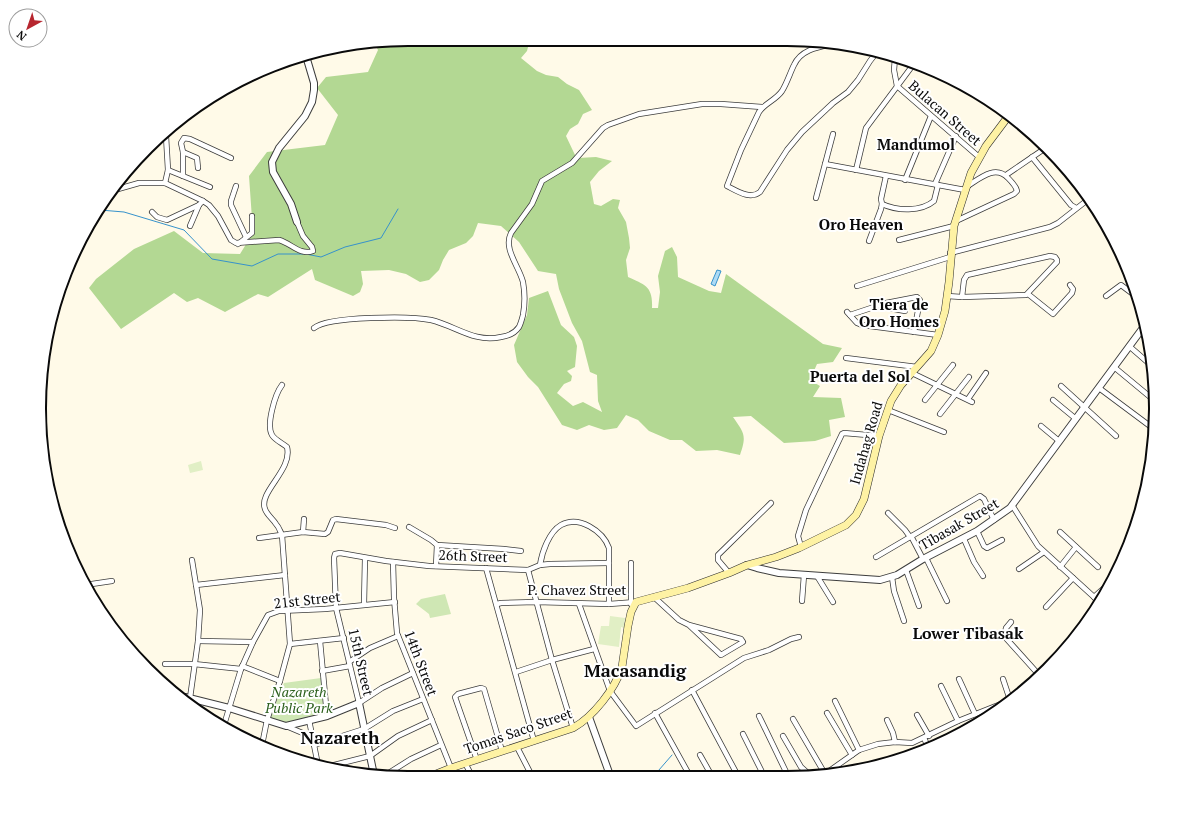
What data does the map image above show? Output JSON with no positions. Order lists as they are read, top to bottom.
{
  "streets": {
    "main road": ["Indahag Road", "P. Chavez Street", "Tomas Saco Street"],
    "street": [
      "Bulacan Street",
      "Tibasak Street",
      "26th Street",
      "21st Street",
      "15th Street",
      "14th Street"
    ]
  },
  "crossings": [
    ["Bulacan Street", "Indahag Road"],
    ["Indahag Road", "Tibasak Street"],
    ["Indahag Road", "P. Chavez Street"],
    ["Tibasak Street", "P. Chavez Street"],
    ["26th Street", "15th Street"],
    ["26th Street", "14th Street"],
    ["P. Chavez Street", "Tomas Saco Street"],
    ["21st Street", "15th Street"],
    ["21st Street", "14th Street"],
    ["14th Street", "Tomas Saco Street"]
  ],
  "districts": [
    "Mandumol",
    "Oro Heaven",
    "Tiera de Oro Homes",
    "Puerta del Sol",
    "Lower Tibasak",
    "Macasandig",
    "Nazareth"
  ],
  "parks": ["Nazareth Public Park"],
  "north": "bottom left"
}
